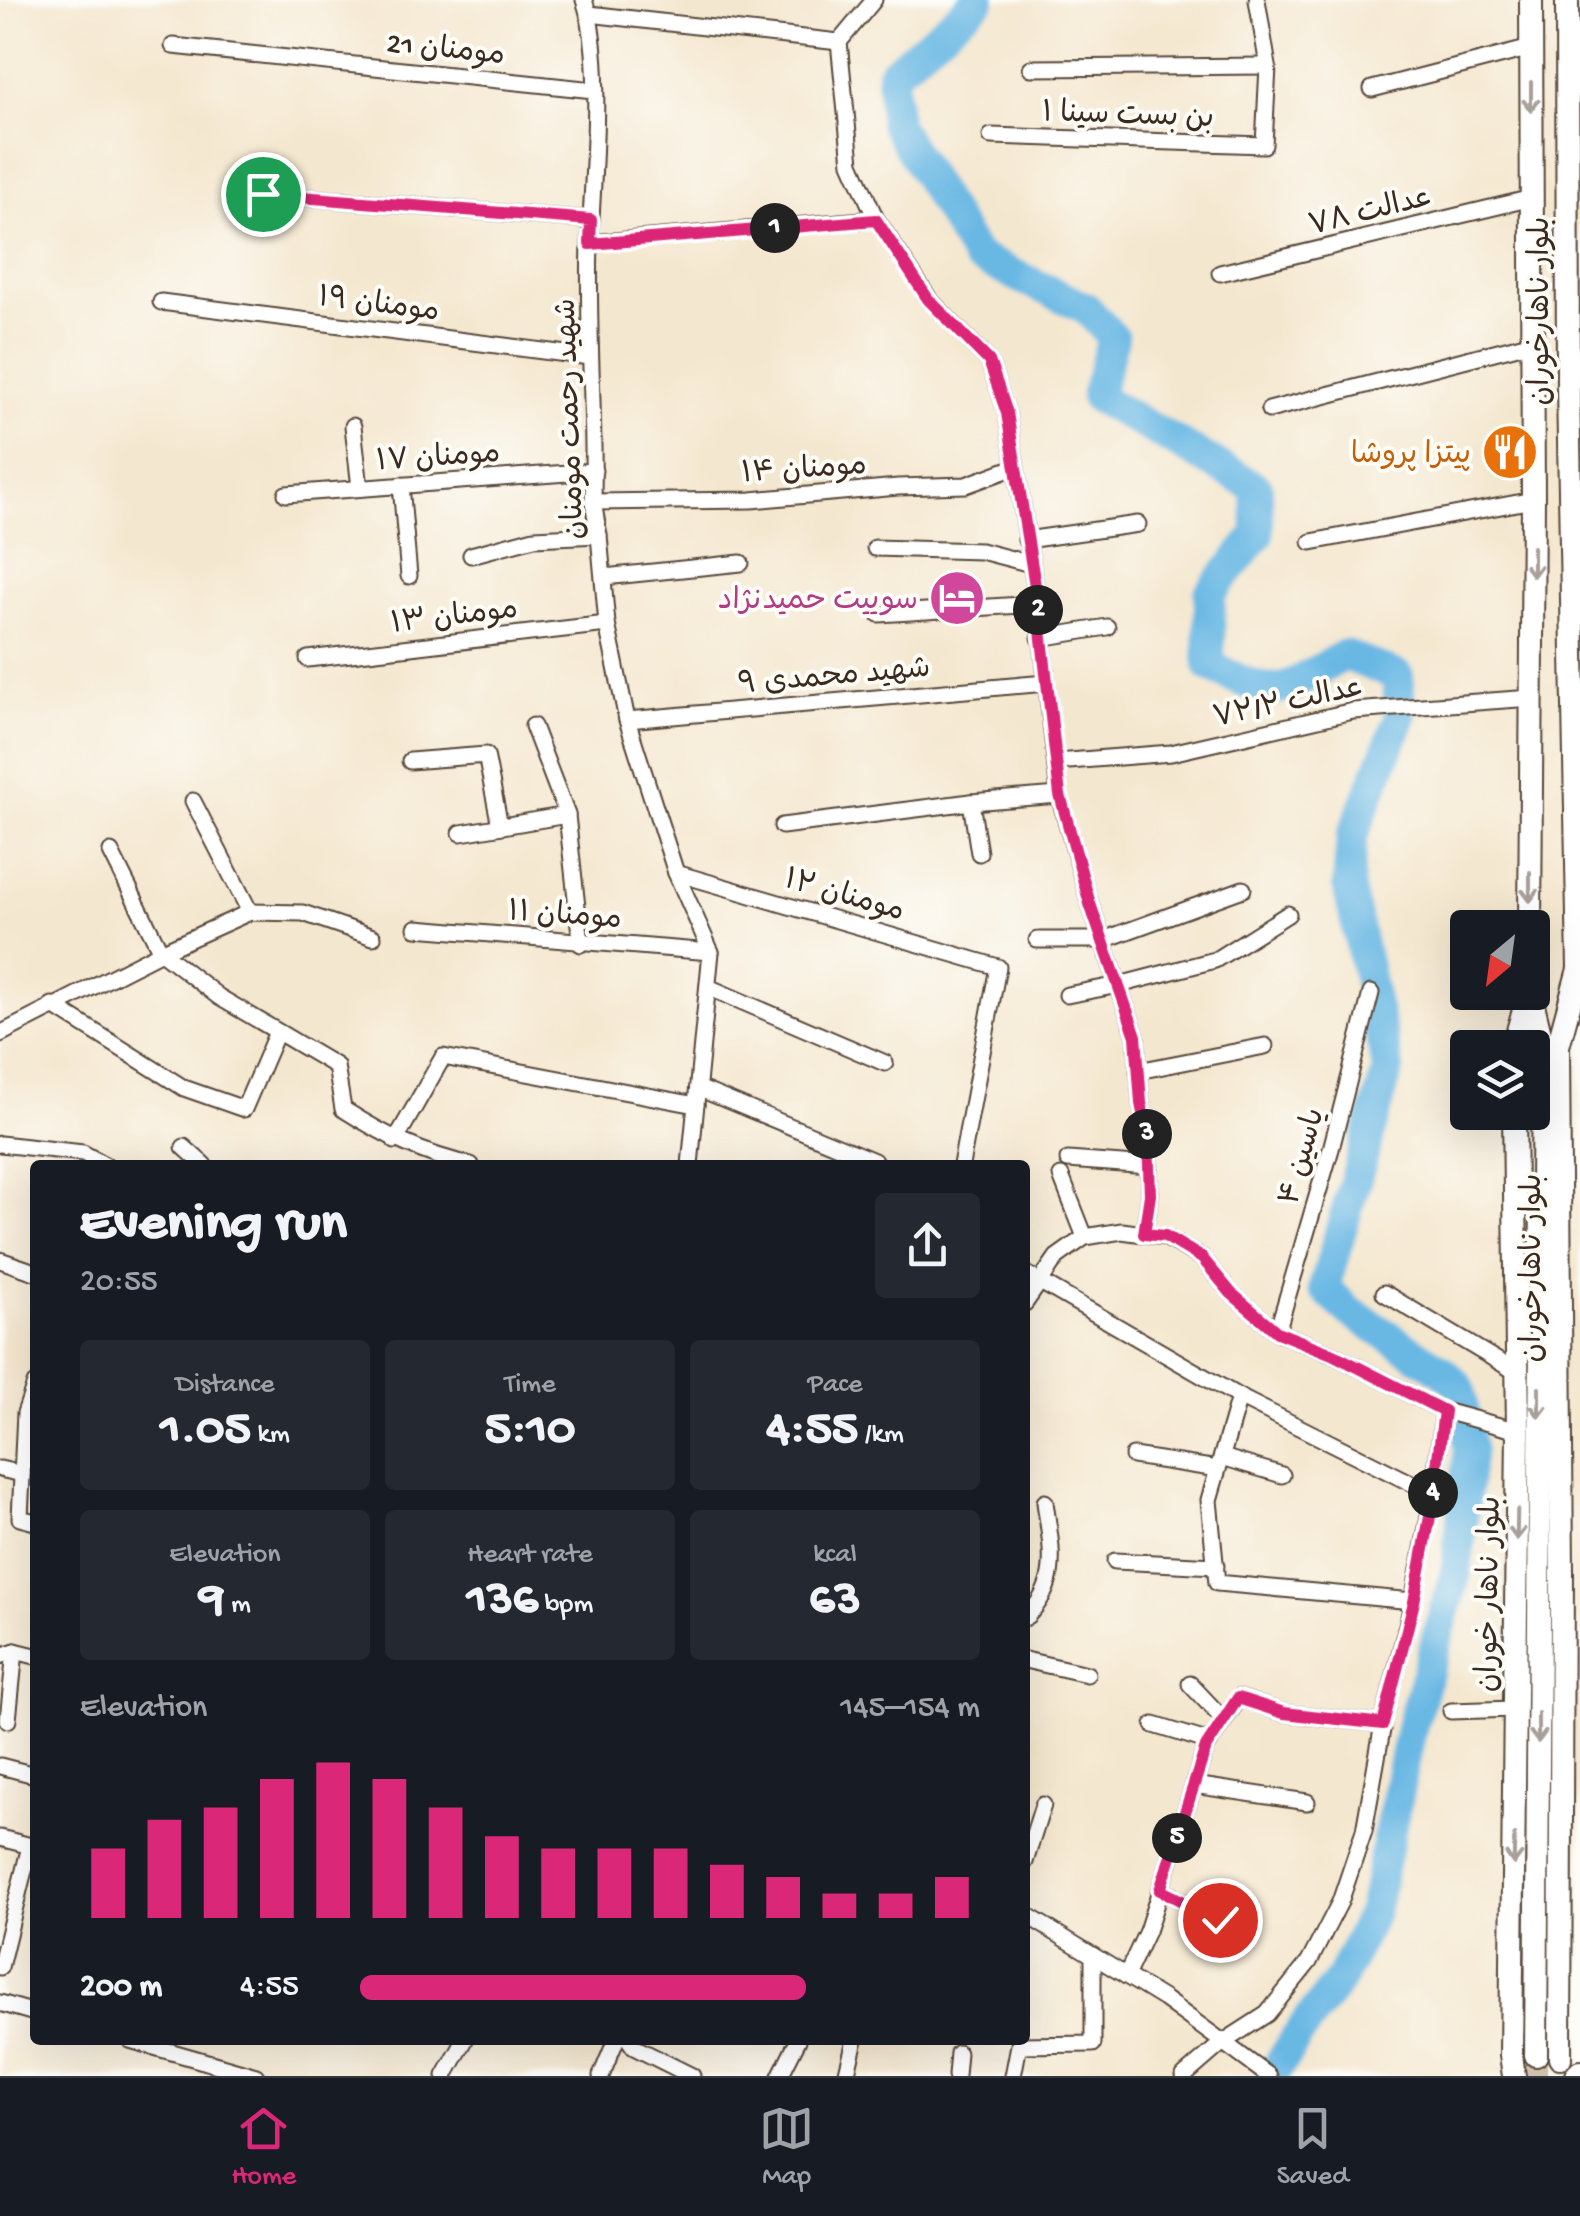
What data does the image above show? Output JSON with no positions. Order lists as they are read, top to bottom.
{
  "streets": {
    "main road": ["بلوار ناهارخوران", "بلوار ناهار خوران"],
    "street": [
      "مومنان 21",
      "۱ بن بست سینا",
      "۷۸ عدالت",
      "مومنان ۱۹",
      "شهید رحمت مومنان",
      "مومنان ۱۷",
      "مومنان ۱۴",
      "مومنان ۱۳",
      "۹ شهید محمدی",
      "عدالت ۷۲/۲",
      "مومنان ۱۲",
      "مومنان ۱۱",
      "یاسین ۴"
    ]
  },
  "crossings": [
    ["مومنان 21", "شهید رحمت مومنان"],
    ["۷۸ عدالت", "بلوار ناهارخوران"],
    ["مومنان ۱۹", "شهید رحمت مومنان"],
    ["بلوار ناهارخوران", "عدالت ۷۲/۲"],
    ["شهید رحمت مومنان", "مومنان ۱۷"],
    ["شهید رحمت مومنان", "مومنان ۱۴"],
    ["شهید رحمت مومنان", "مومنان ۱۳"],
    ["شهید رحمت مومنان", "۹ شهید محمدی"],
    ["شهید رحمت مومنان", "مومنان ۱۲"],
    ["شهید رحمت مومنان", "مومنان ۱۱"]
  ],
  "one_way": ["بلوار ناهار خوران"],
  "places": {
    "restaurant": ["پیتزا پروشا"],
    "hotel": ["سوییت حمیدنژاد"]
  },
  "north": "bottom left",
  "page": {
    "pins": [
      "1",
      "2",
      "3",
      "4",
      "5"
    ],
    "heading": ["Evening run", "20:55"],
    "stats": [
      ["Distance", "1.05 km"],
      ["Time", "5:10"],
      ["Pace", "4:55 /km"],
      ["Elevation", "9 m"],
      ["Heart rate", "136 bpm"],
      ["kcal", "63"]
    ],
    "chart": ["Elevation", "145–154 m"],
    "list": [
      {
        "name": "200 m",
        "note": "4:55"
      }
    ],
    "tabs": ["Home", "Map", "Saved"]
  }
}
